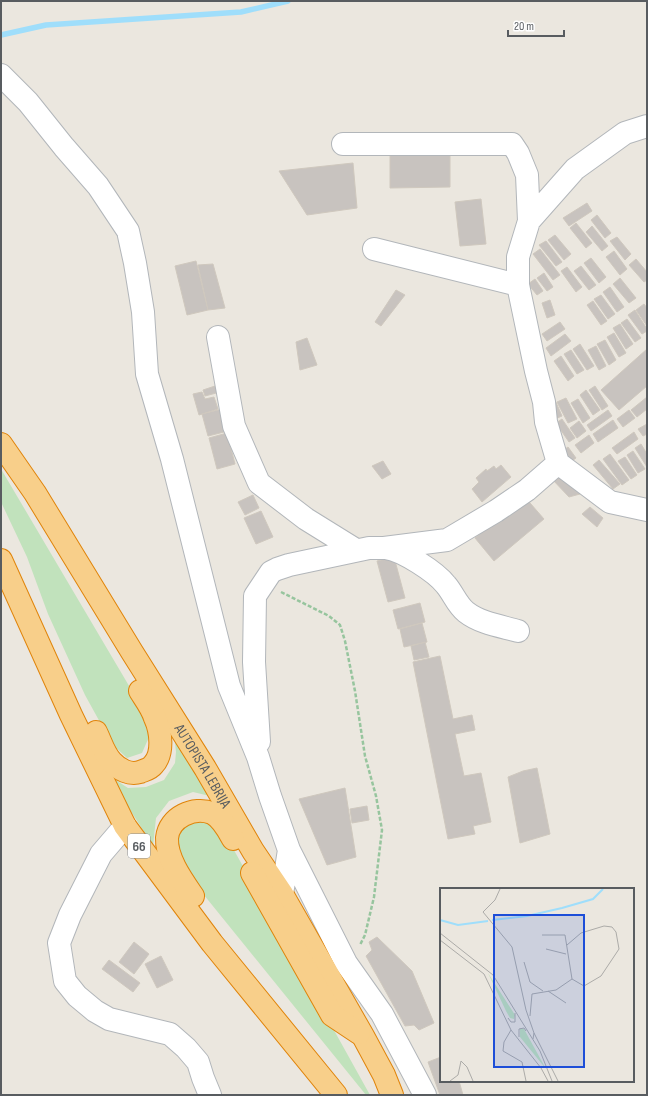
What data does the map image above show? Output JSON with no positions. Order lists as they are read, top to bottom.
{
  "streets": {
    "highway": ["AUTOPISTA LEBRIJA", "66"]
  },
  "scale_bar": "20 m"
}
